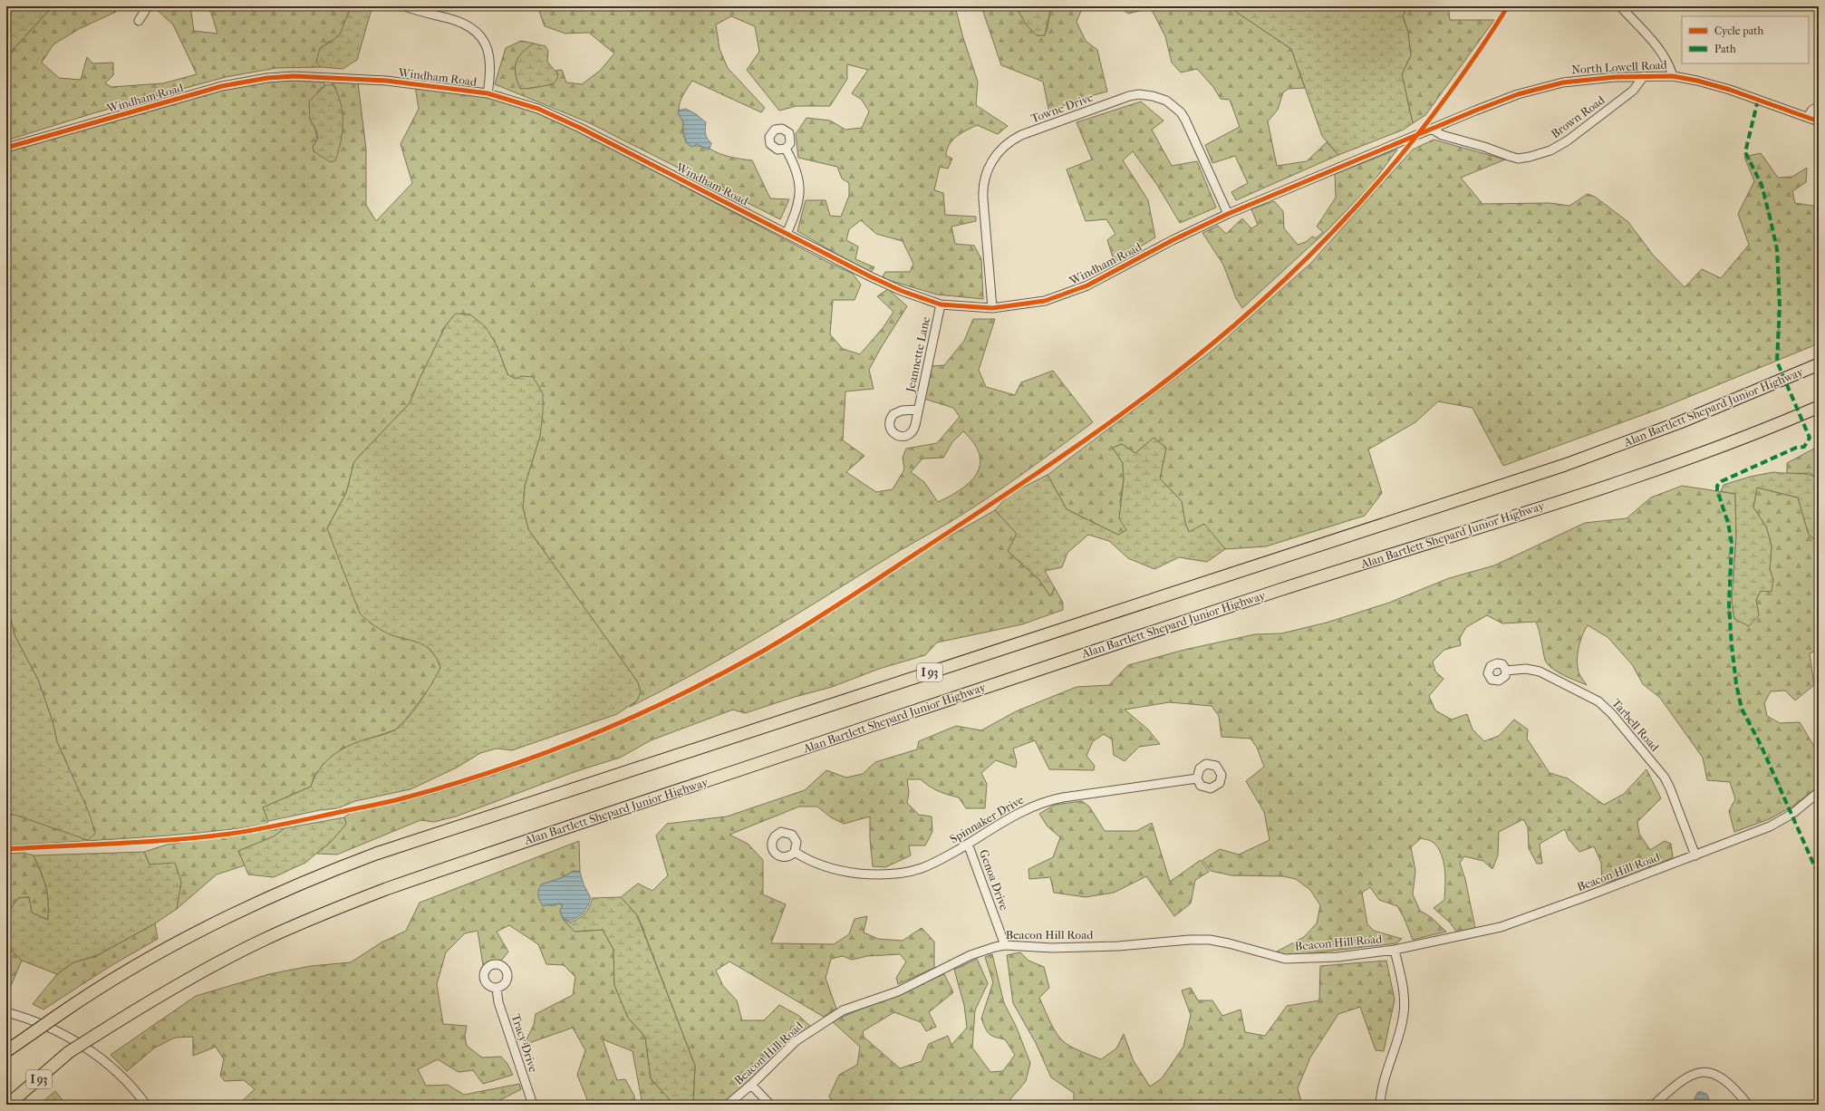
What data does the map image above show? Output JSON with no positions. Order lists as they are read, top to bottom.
{
  "streets": {
    "highway": ["Alan Bartlett Shepard Junior Highway", "I 93"],
    "street": [
      "North Lowell Road",
      "Windham Road",
      "Towne Drive",
      "Brown Road",
      "Jeannette Lane",
      "Tarbell Road",
      "Spinnaker Drive",
      "Beacon Hill Road",
      "Genoa Drive",
      "Tracy Drive"
    ]
  },
  "crossings": [
    ["North Lowell Road", "Windham Road"],
    ["North Lowell Road", "Brown Road"],
    ["Windham Road", "Towne Drive"],
    ["Windham Road", "Jeannette Lane"],
    ["Tarbell Road", "Beacon Hill Road"],
    ["Spinnaker Drive", "Genoa Drive"],
    ["Beacon Hill Road", "Genoa Drive"]
  ],
  "legend": ["Cycle path", "Path"]
}
